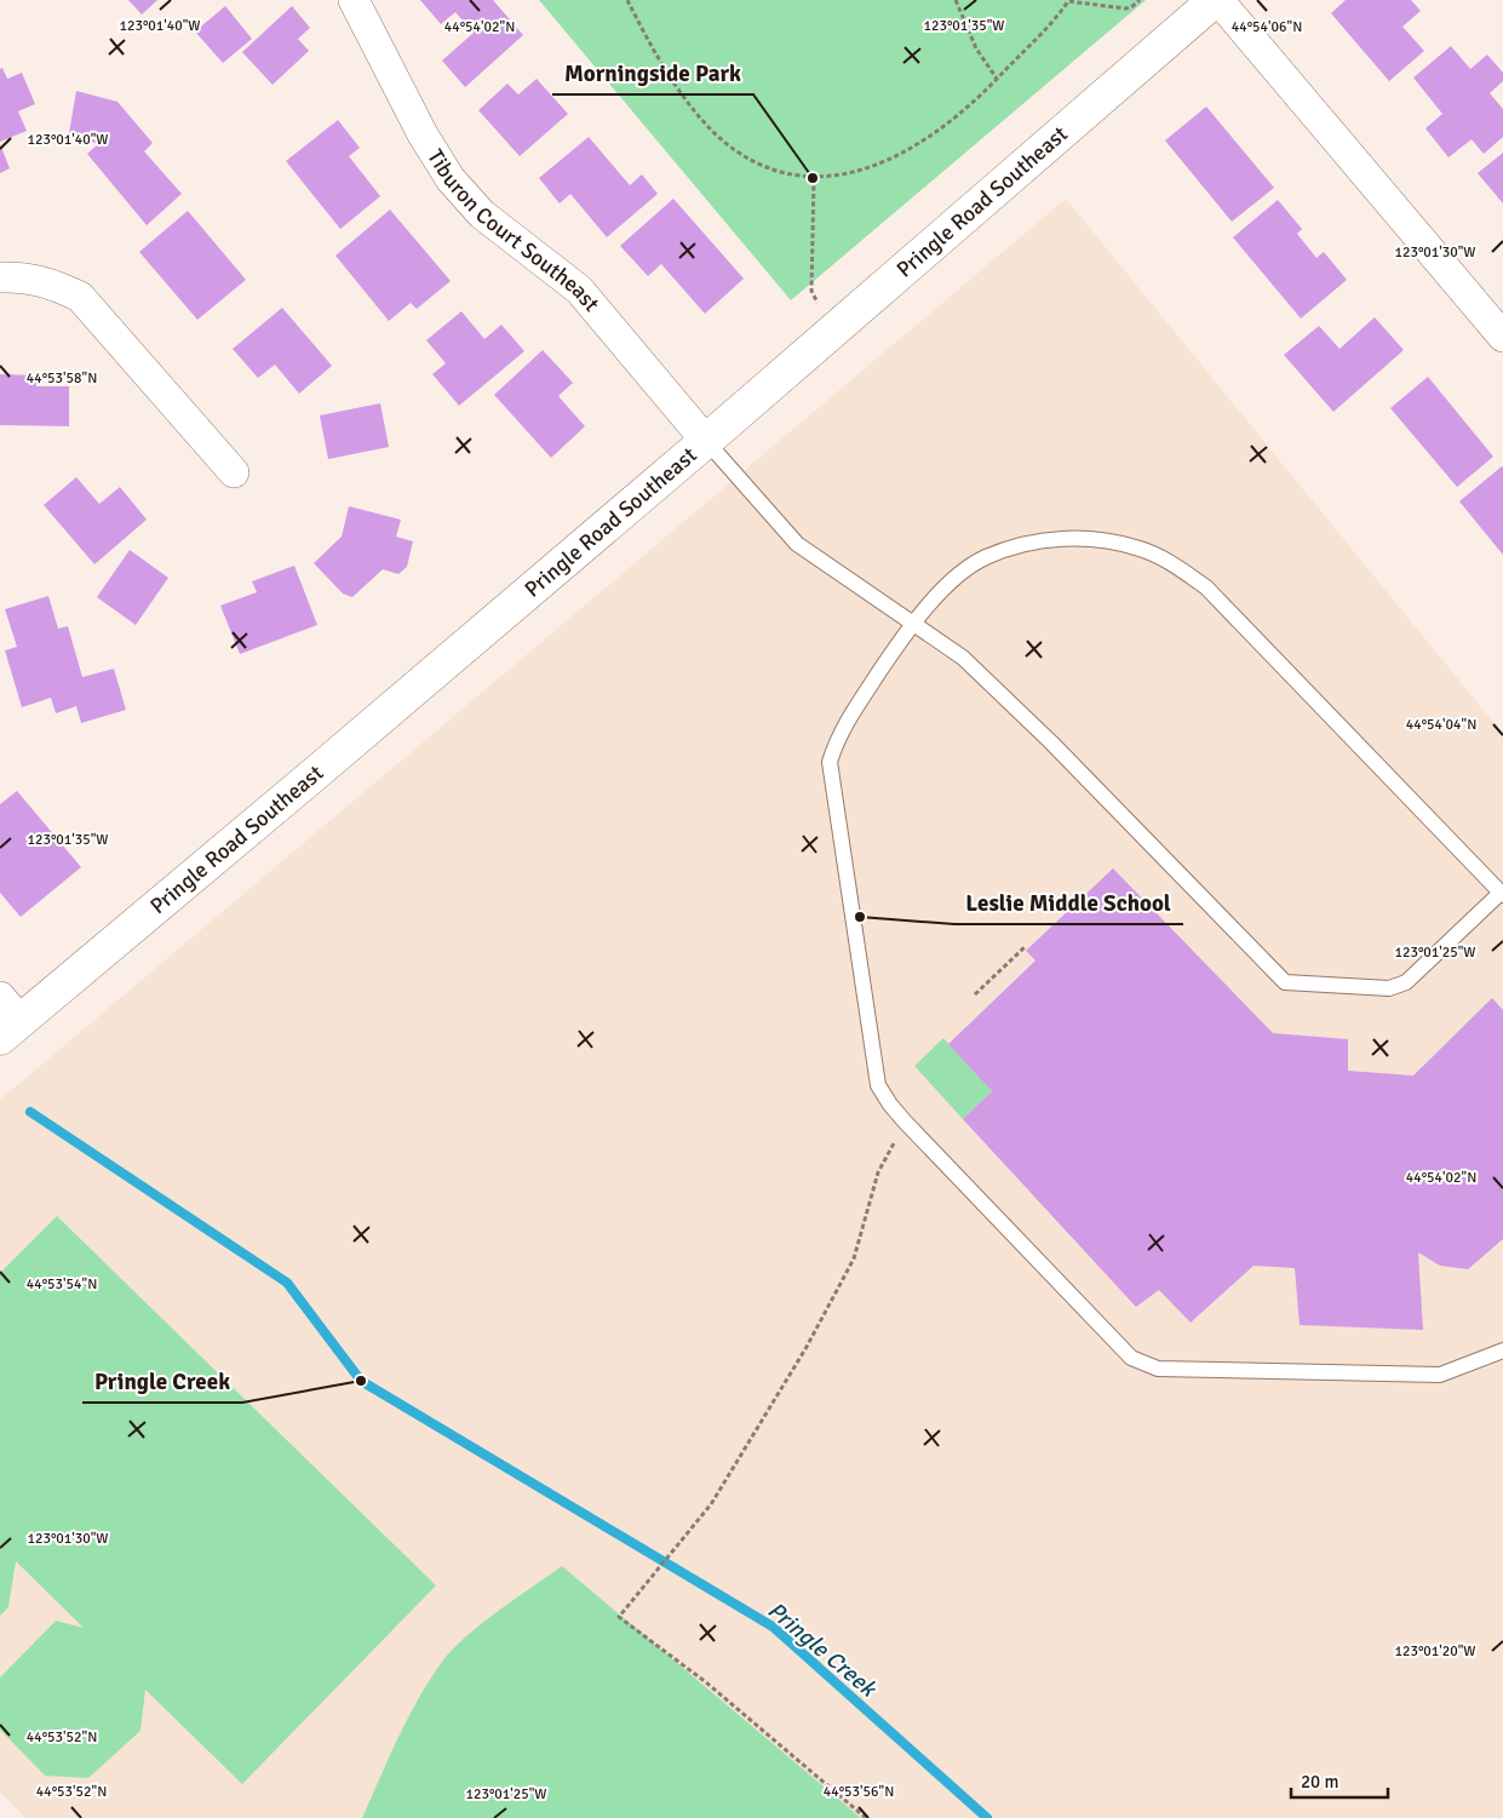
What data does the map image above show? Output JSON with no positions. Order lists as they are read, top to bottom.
{
  "streets": {
    "main road": ["Pringle Road Southeast"],
    "street": ["Tiburon Court Southeast"]
  },
  "crossings": [
    ["Pringle Road Southeast", "Tiburon Court Southeast"]
  ],
  "water": ["Pringle Creek"],
  "places": ["Morningside Park", "Leslie Middle School", "Pringle Creek"],
  "scale_bar": "20 m",
  "coordinates": [
    "123°01'40\"W",
    "123°01'35\"W",
    "44°54'02\"N",
    "44°54'06\"N",
    "123°01'30\"W",
    "44°53'58\"N",
    "44°54'04\"N",
    "123°01'25\"W",
    "44°53'54\"N",
    "123°01'20\"W",
    "44°53'52\"N",
    "44°53'56\"N"
  ]
}
